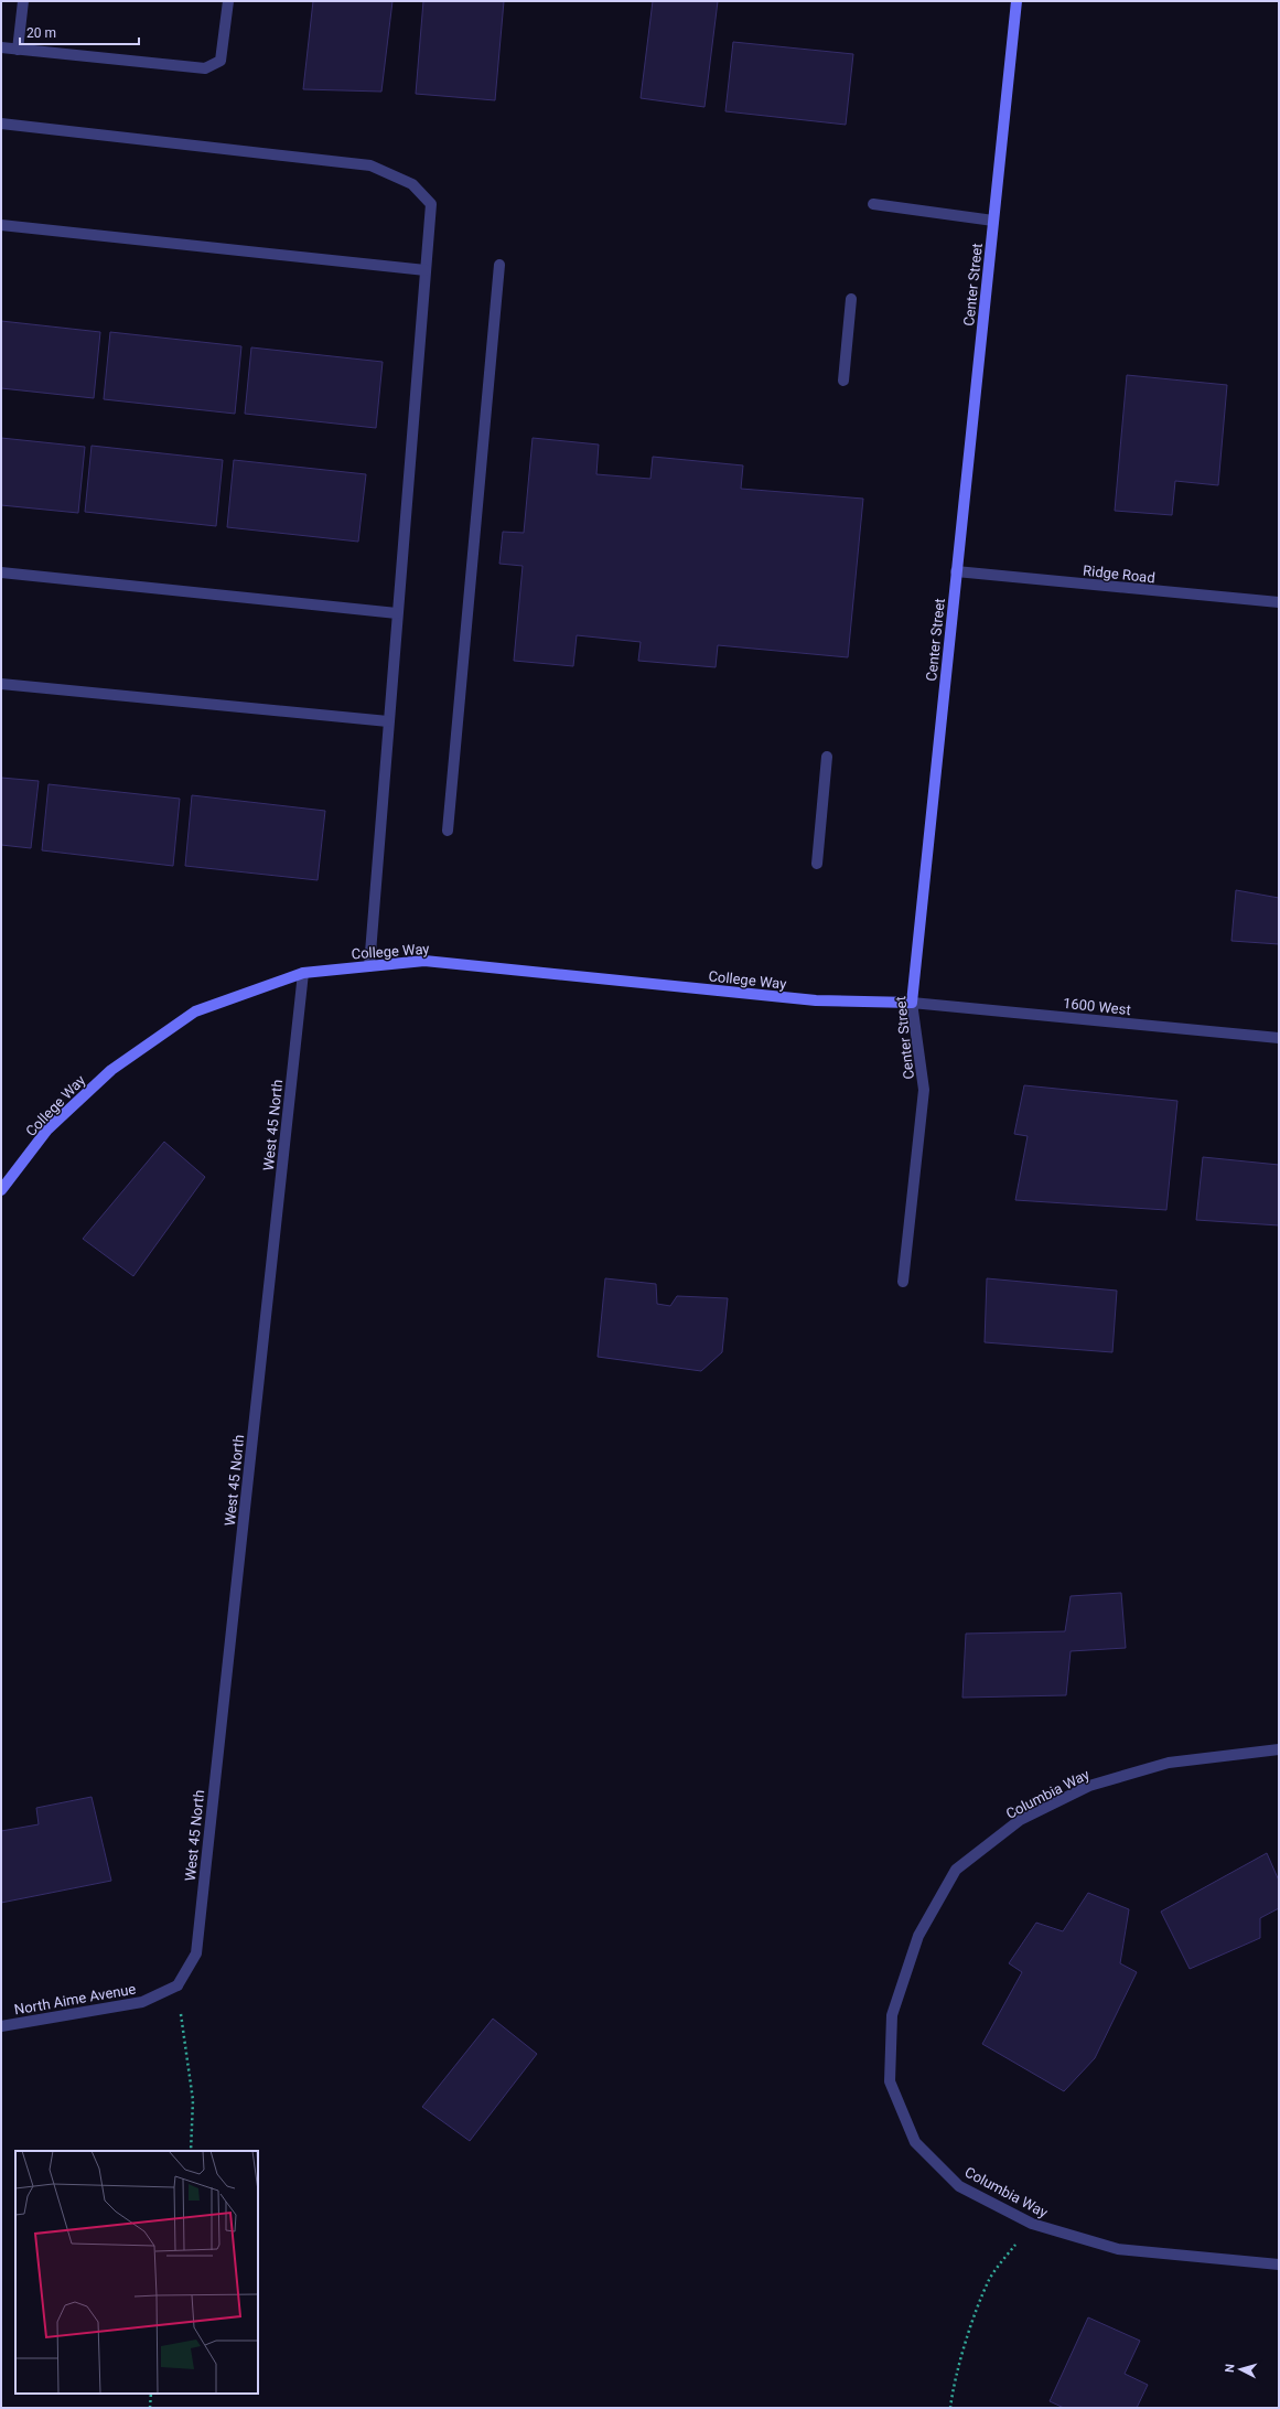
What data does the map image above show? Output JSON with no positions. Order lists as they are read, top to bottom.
{
  "streets": {
    "main road": ["Center Street", "College Way"],
    "street": [
      "Ridge Road",
      "1600 West",
      "West 45 North",
      "Columbia Way",
      "North Aime Avenue"
    ]
  },
  "crossings": [
    ["Center Street", "Ridge Road"],
    ["Center Street", "College Way"],
    ["Center Street", "1600 West"],
    ["College Way", "1600 West"],
    ["College Way", "West 45 North"],
    ["West 45 North", "North Aime Avenue"]
  ],
  "scale_bar": "20 m",
  "north": "left"
}
